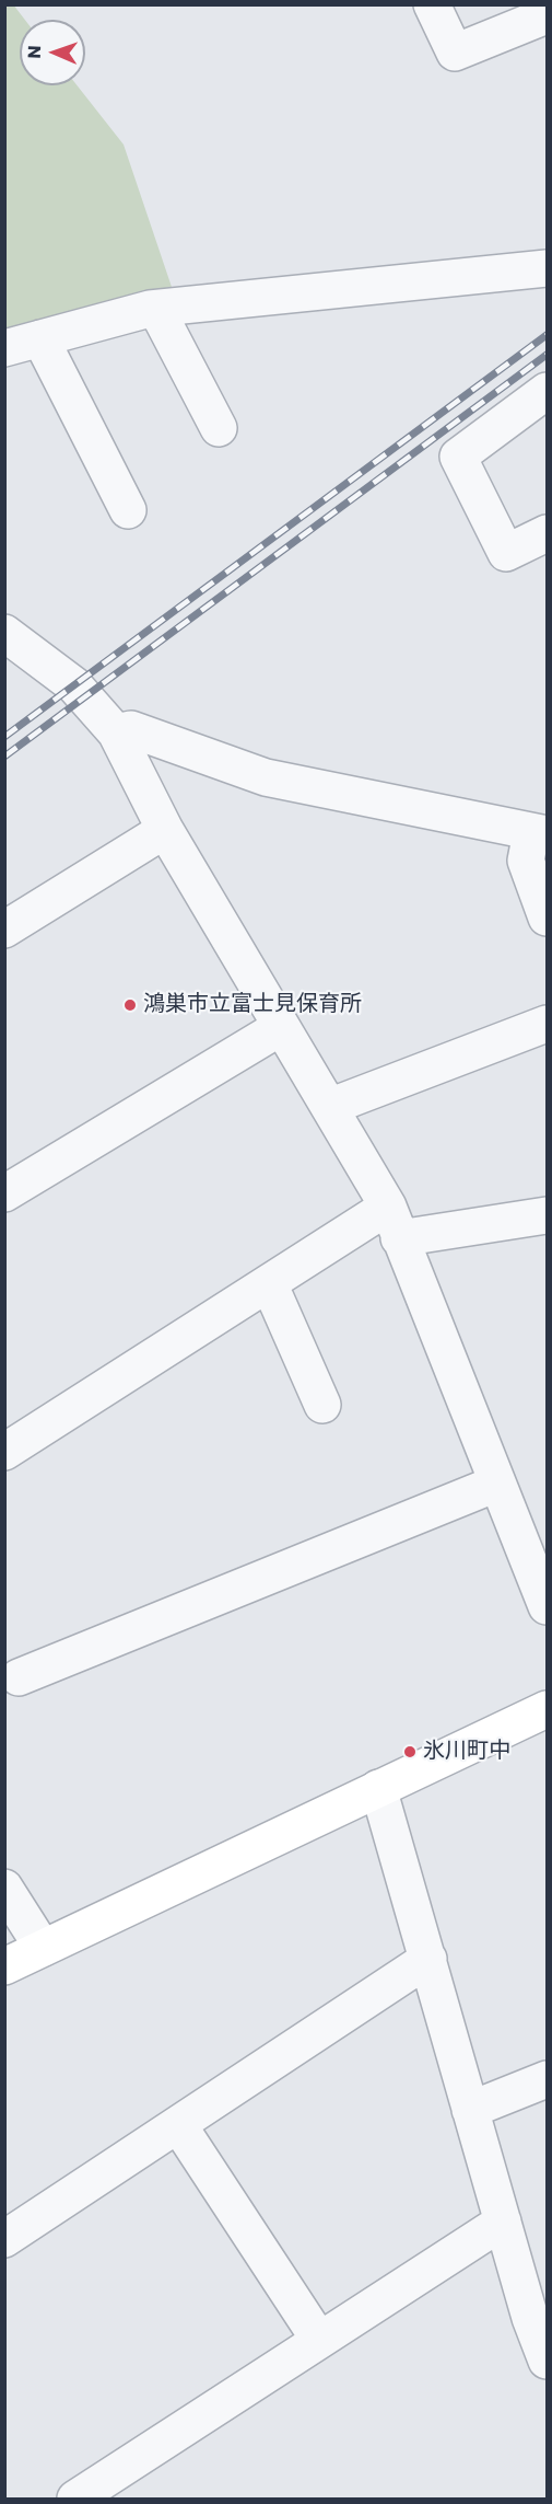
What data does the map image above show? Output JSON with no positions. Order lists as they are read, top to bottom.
{
  "places": ["鴻巣市立富士見保育所", "氷川町中"],
  "north": "left"
}
